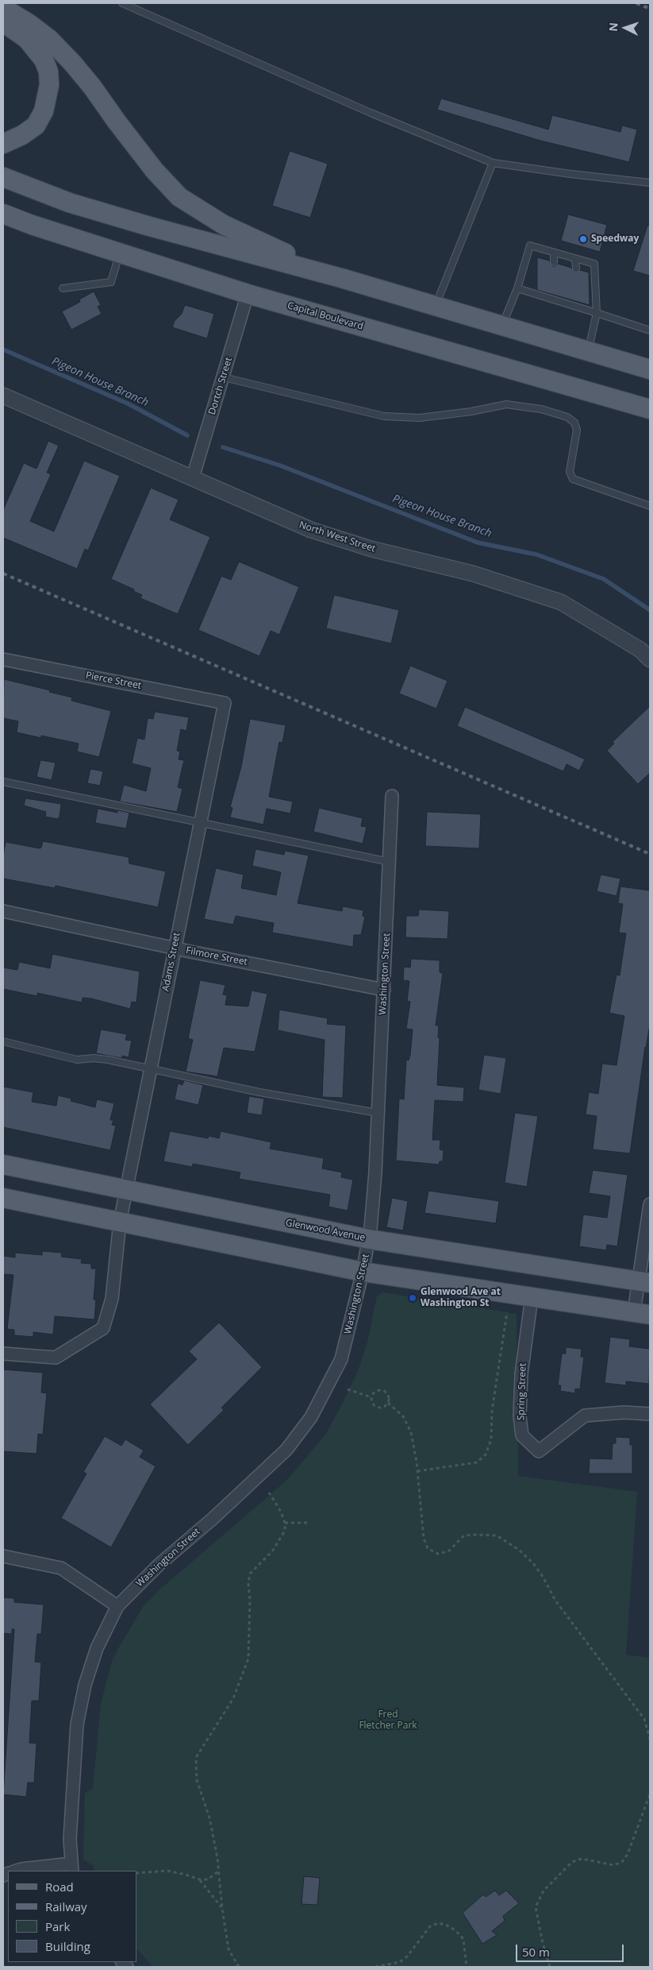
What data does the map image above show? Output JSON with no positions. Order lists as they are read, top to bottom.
{
  "streets": {
    "main road": ["Capital Boulevard", "Glenwood Avenue"],
    "street": [
      "Dortch Street",
      "North West Street",
      "Pierce Street",
      "Filmore Street",
      "Adams Street",
      "Washington Street",
      "Spring Street"
    ]
  },
  "crossings": [
    ["Capital Boulevard", "Dortch Street"],
    ["Dortch Street", "North West Street"],
    ["Pierce Street", "Adams Street"],
    ["Filmore Street", "Adams Street"],
    ["Filmore Street", "Washington Street"],
    ["Adams Street", "Glenwood Avenue"],
    ["Washington Street", "Glenwood Avenue"]
  ],
  "water": ["Pigeon House Branch"],
  "parks": ["Fred Fletcher Park"],
  "places": ["Speedway", "Glenwood Ave at Washington St"],
  "legend": [
    "Road",
    "Railway",
    "Park",
    "Building"
  ],
  "scale_bar": "50 m",
  "north": "left"
}
